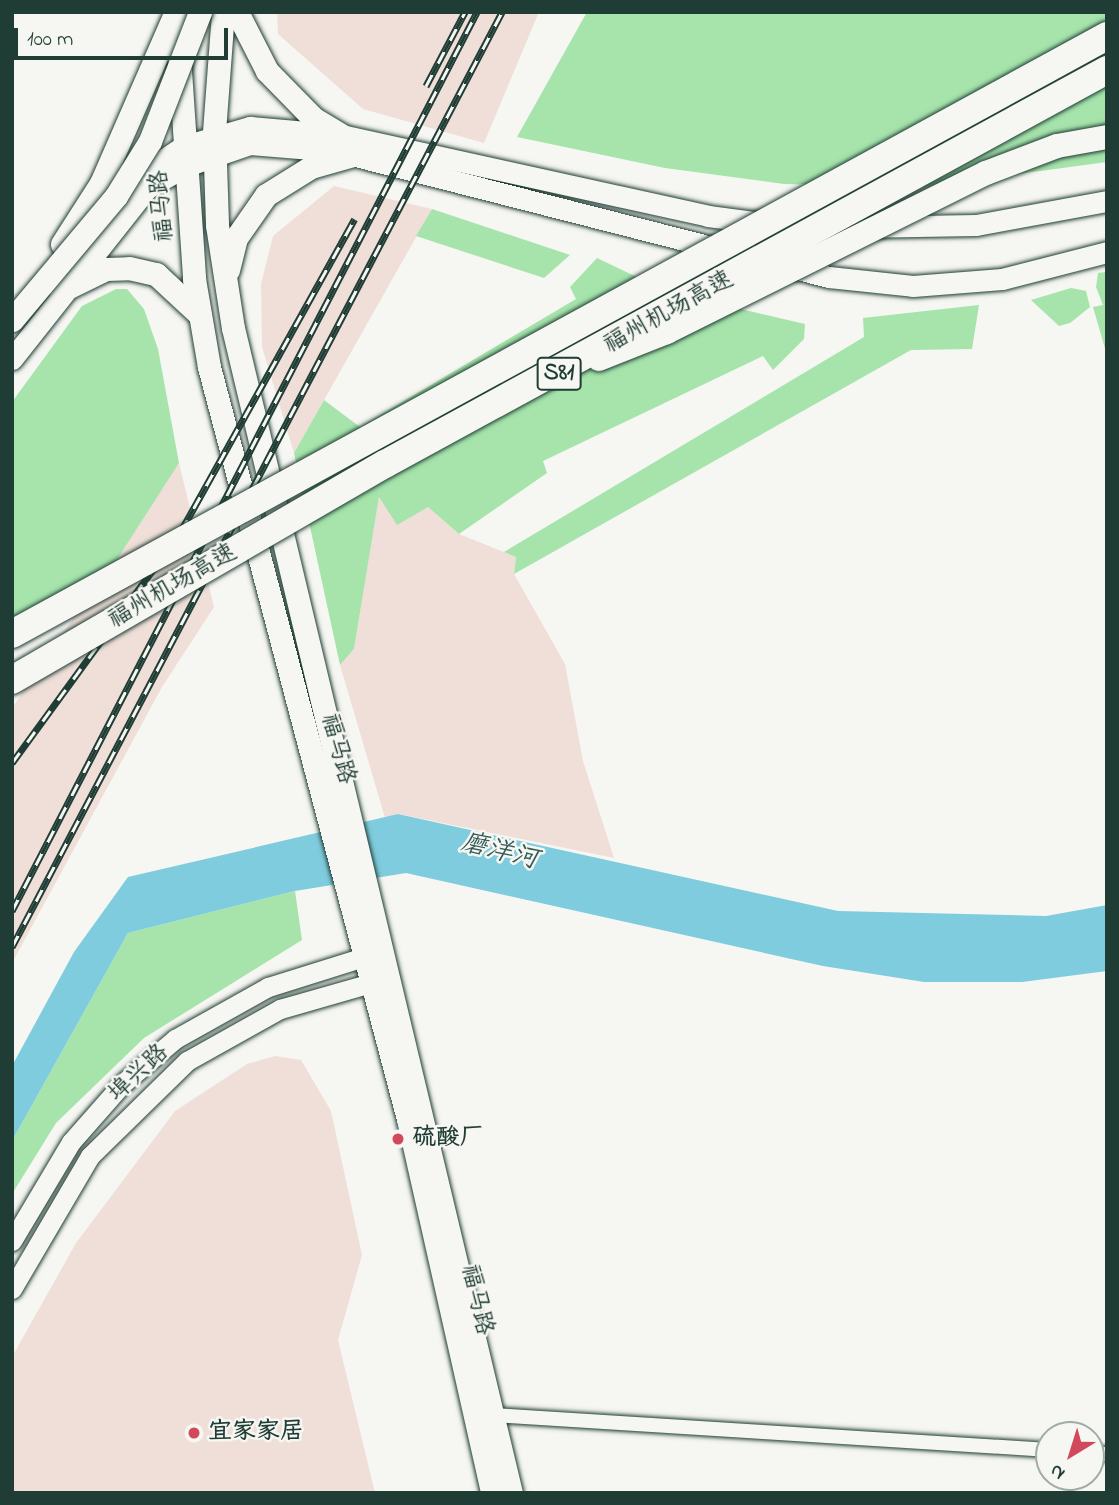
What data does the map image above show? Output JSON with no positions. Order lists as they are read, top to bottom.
{
  "streets": {
    "highway": ["福州机场高速", "S81"],
    "main road": ["福马路"],
    "street": ["埠兴路"]
  },
  "crossings": [
    ["福马路", "埠兴路"]
  ],
  "water": ["磨洋河"],
  "places": ["硫酸厂", "宜家家居"],
  "scale_bar": "100 m",
  "north": "bottom left"
}
